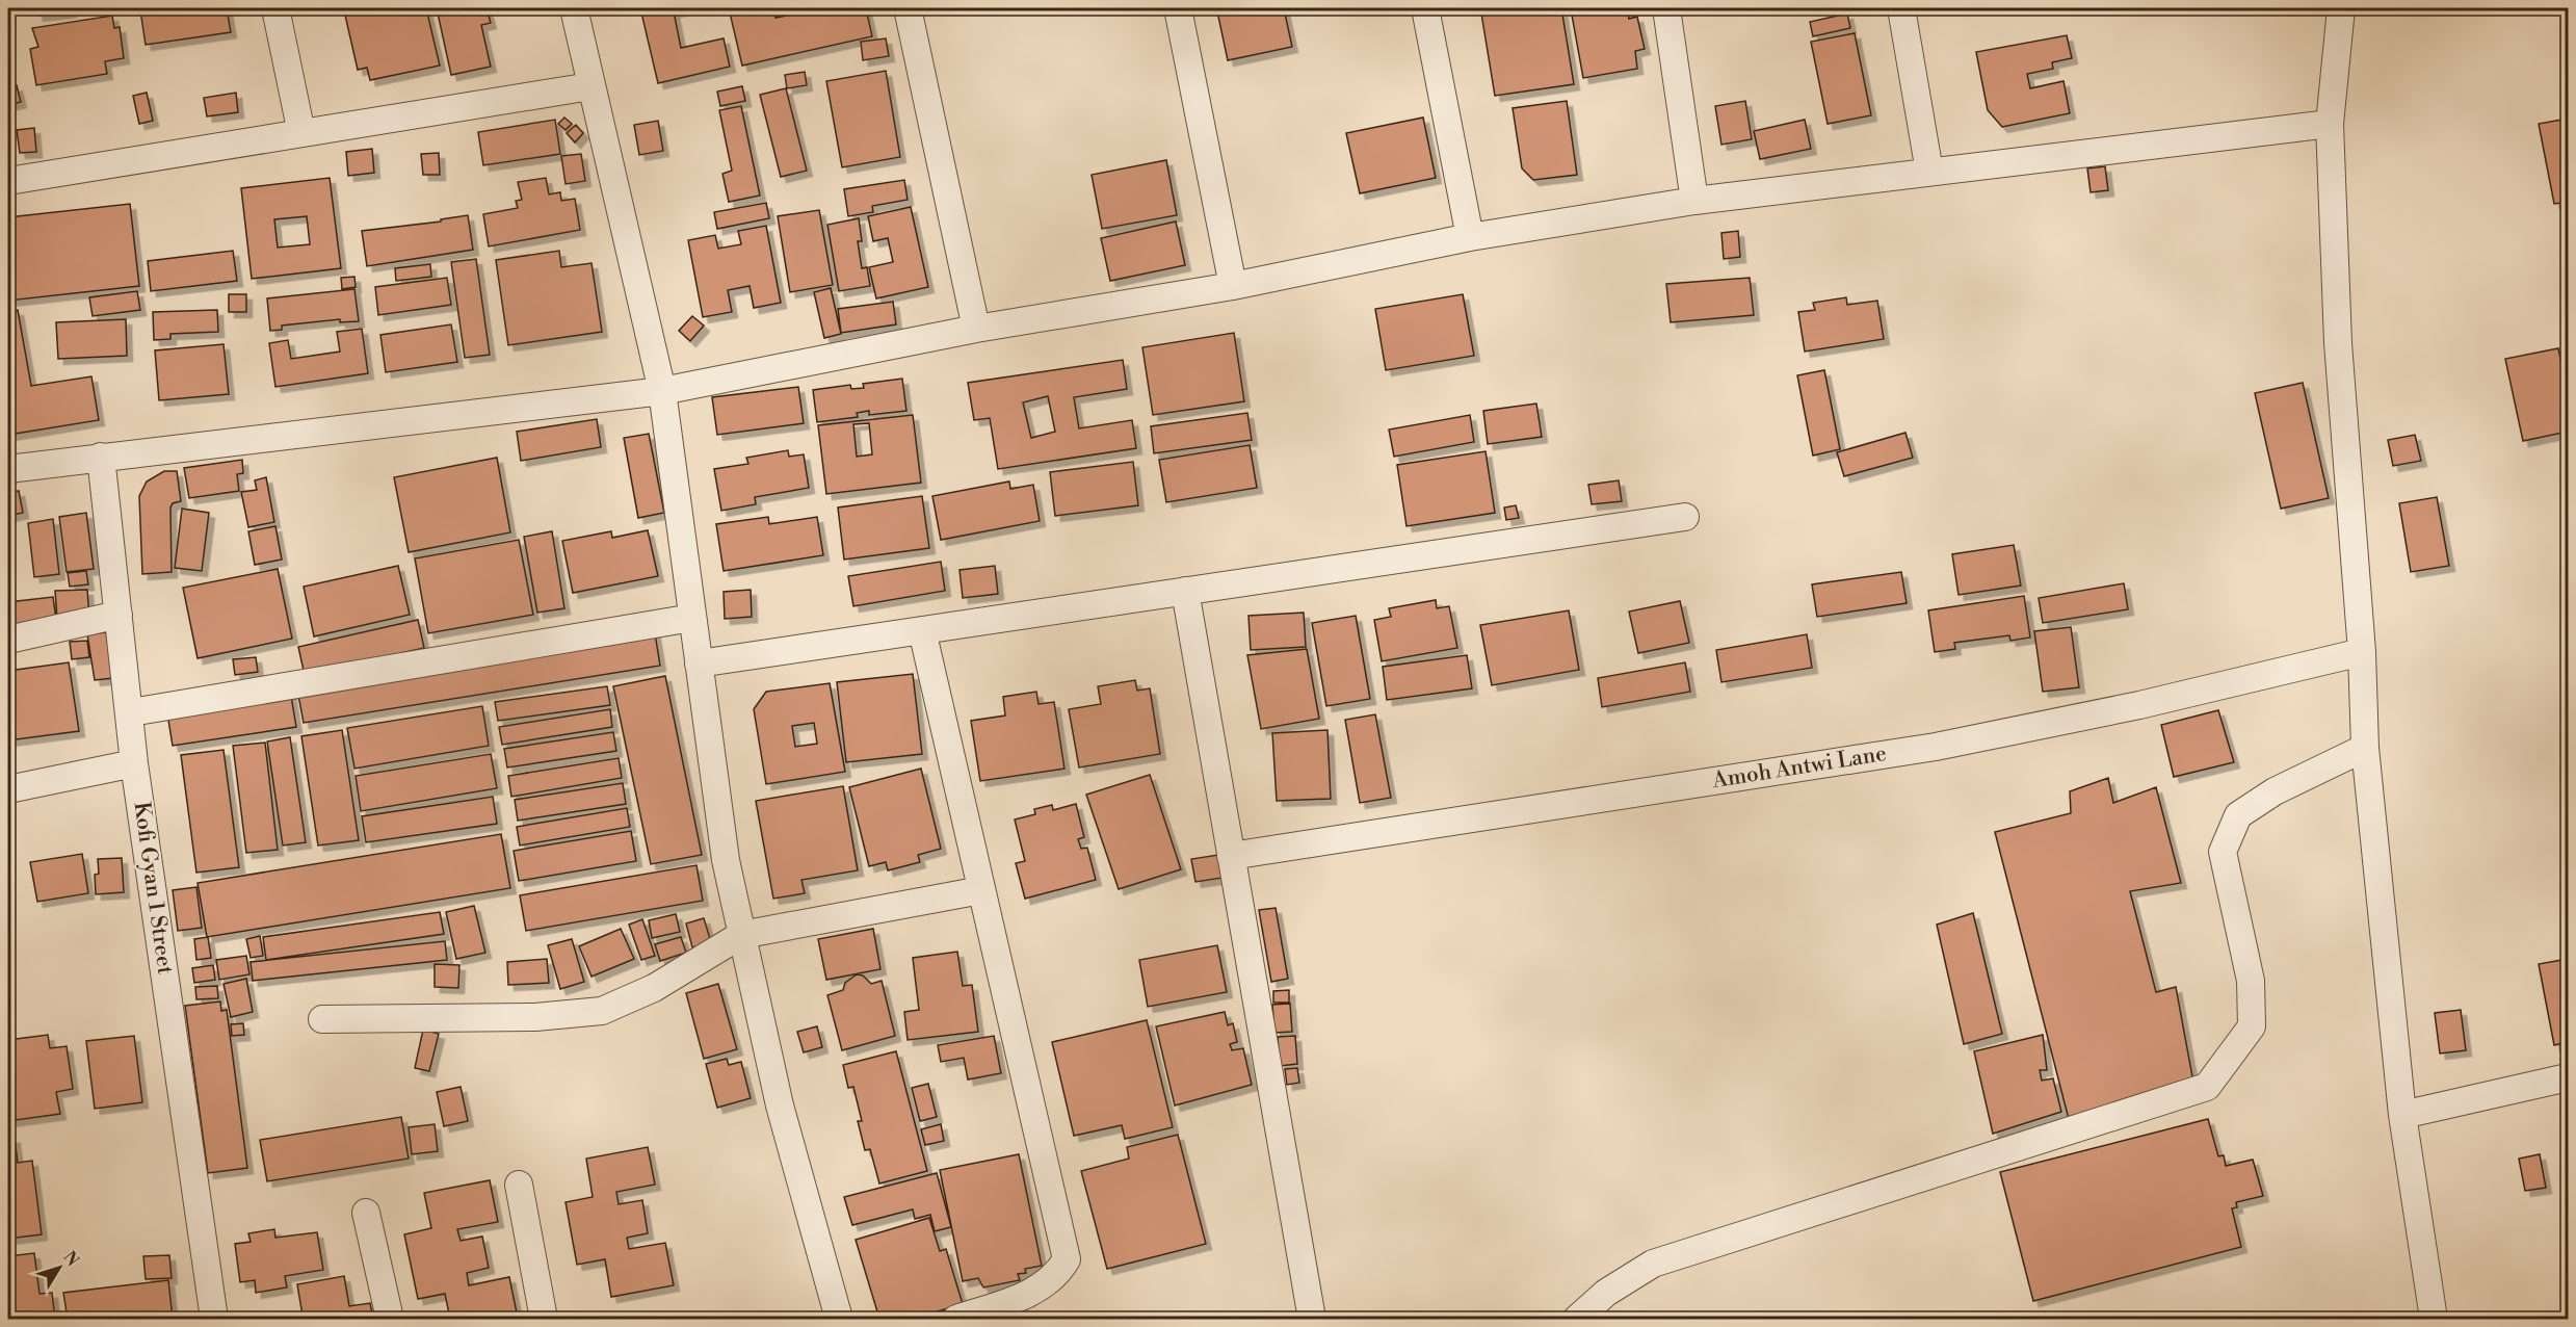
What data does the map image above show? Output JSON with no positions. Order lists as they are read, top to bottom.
{
  "streets": {
    "street": ["Amoh Antwi Lane", "Kofi Gyan 1 Street"]
  },
  "north": "top right"
}
